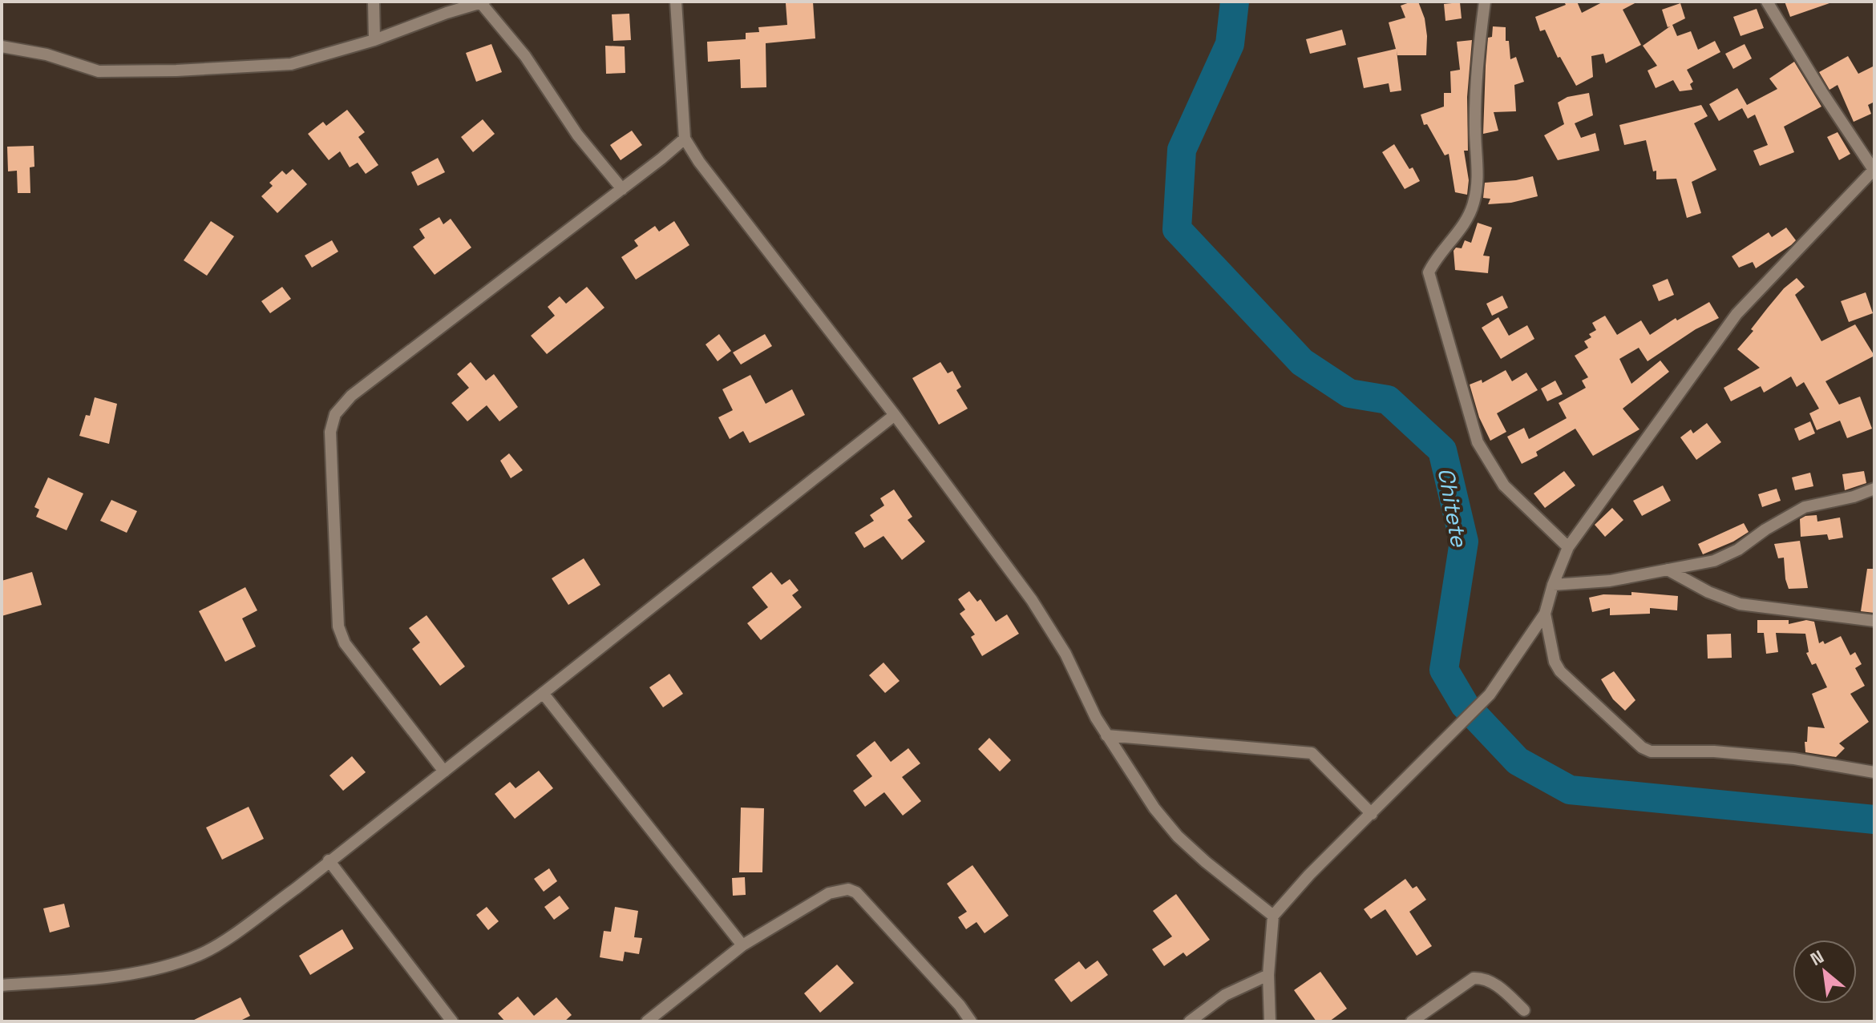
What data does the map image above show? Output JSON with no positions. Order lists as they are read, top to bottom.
{
  "water": ["Chitete"],
  "north": "top left"
}
